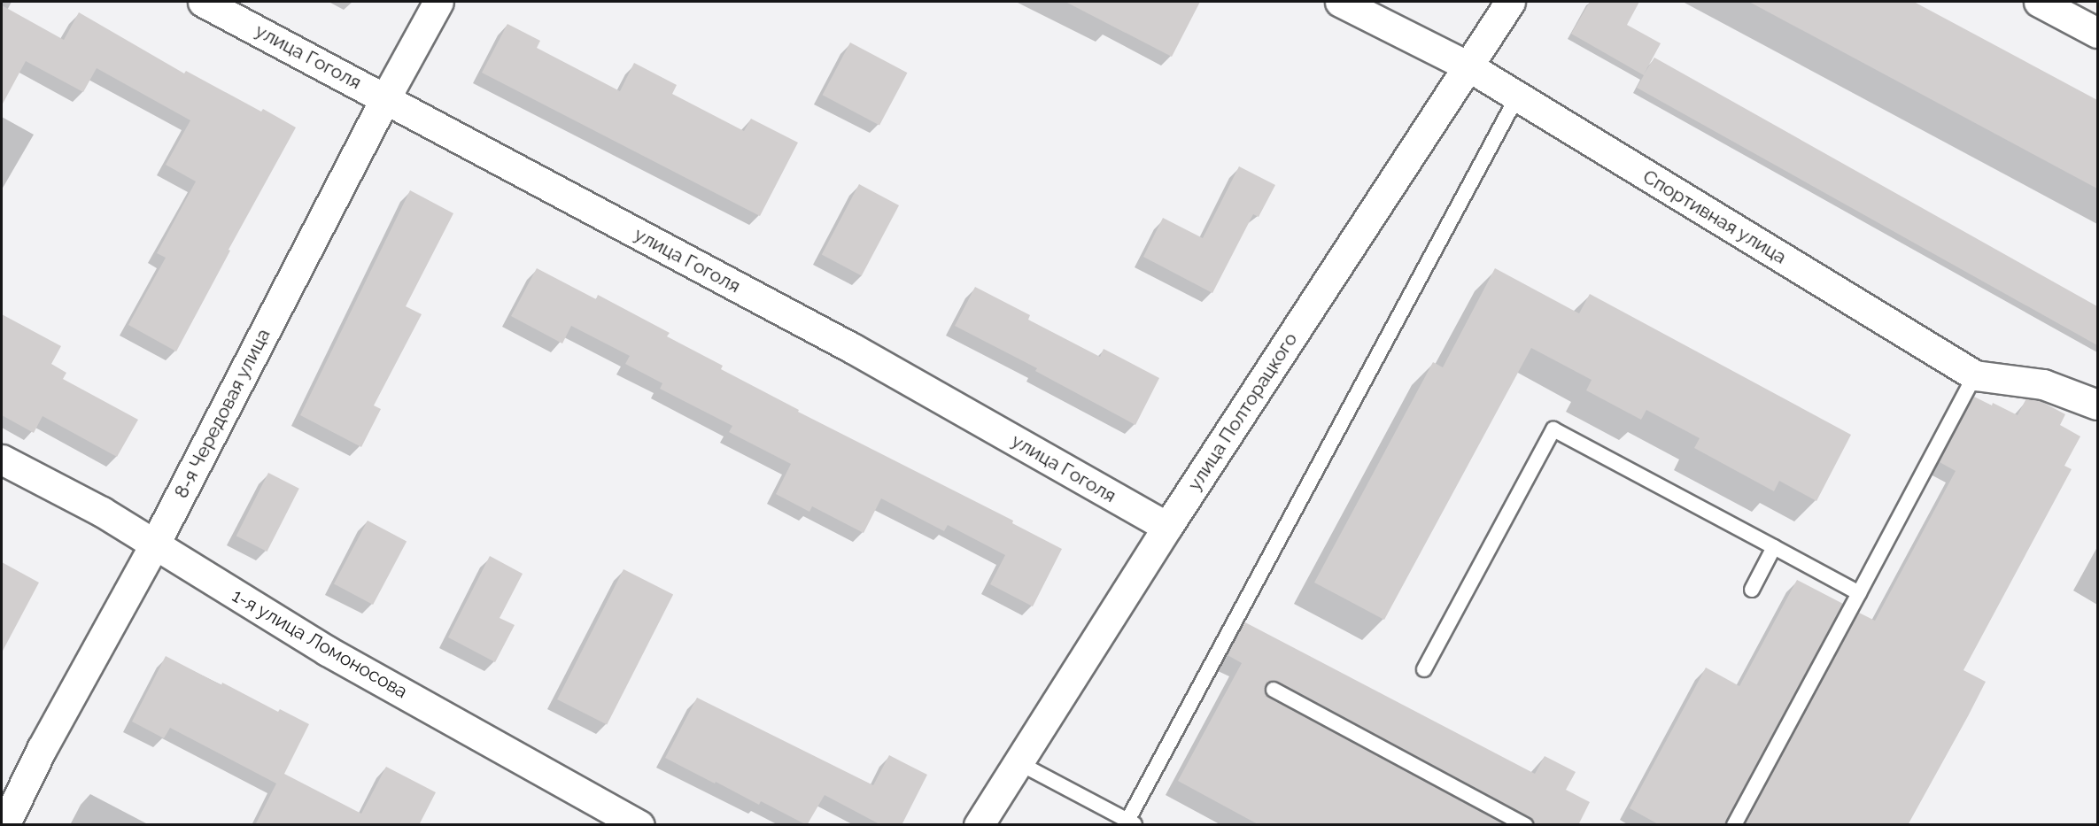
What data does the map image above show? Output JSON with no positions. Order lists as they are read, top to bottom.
{
  "streets": {
    "street": [
      "улица Гоголя",
      "Спортивная улица",
      "улица Полторацкого",
      "8-я Чередовая улица",
      "1-я улица Ломоносова"
    ]
  },
  "crossings": [
    ["улица Гоголя", "улица Полторацкого"],
    ["улица Гоголя", "8-я Чередовая улица"],
    ["Спортивная улица", "улица Полторацкого"],
    ["8-я Чередовая улица", "1-я улица Ломоносова"]
  ]
}
